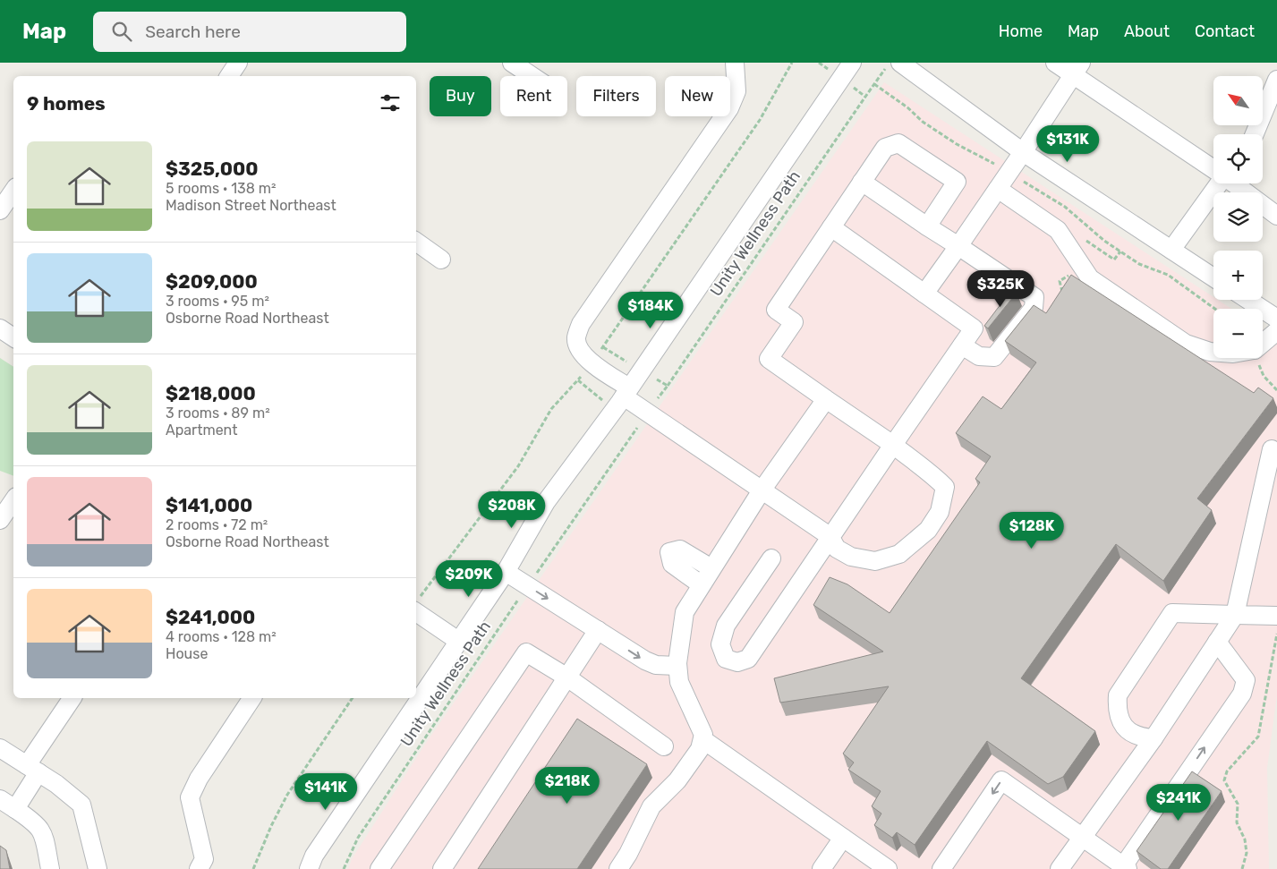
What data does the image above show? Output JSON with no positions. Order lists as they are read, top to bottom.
{
  "streets": {
    "path": ["Unity Wellness Path"]
  },
  "north": "top left",
  "page": {
    "header": "Map",
    "search": "Search here",
    "nav": [
      "Home",
      "Map",
      "About",
      "Contact"
    ],
    "map_buttons": ["+", "−"],
    "chip": [
      "Buy",
      "Rent",
      "Filters",
      "New"
    ],
    "heading": "9 homes",
    "price": [
      "$131K",
      "$325K",
      "$184K",
      "$208K",
      "$128K",
      "$209K",
      "$218K",
      "$141K",
      "$241K"
    ],
    "list": [
      {
        "name": "$325,000",
        "note": "5 rooms · 138 m² · Madison Street Northeast"
      },
      {
        "name": "$209,000",
        "note": "3 rooms · 95 m² · Osborne Road Northeast"
      },
      {
        "name": "$218,000",
        "note": "3 rooms · 89 m² · Apartment"
      },
      {
        "name": "$141,000",
        "note": "2 rooms · 72 m² · Osborne Road Northeast"
      },
      {
        "name": "$241,000",
        "note": "4 rooms · 128 m² · House"
      }
    ]
  }
}
